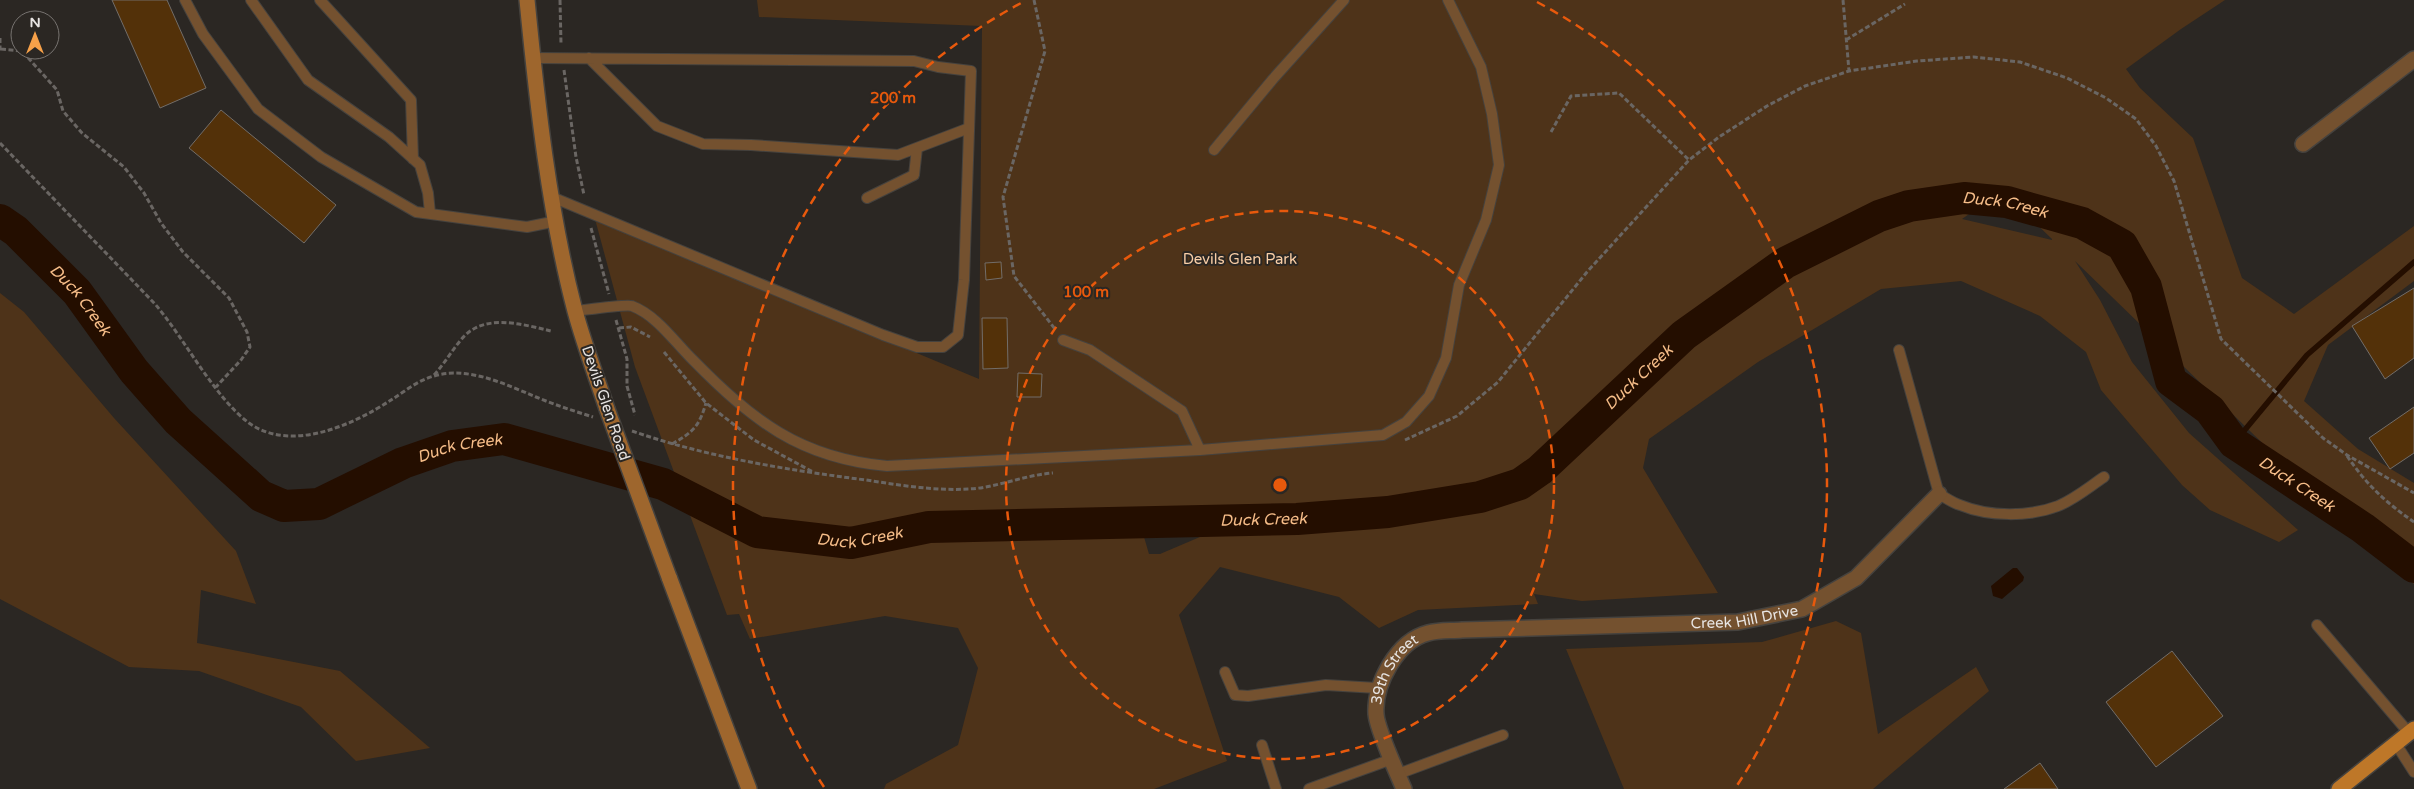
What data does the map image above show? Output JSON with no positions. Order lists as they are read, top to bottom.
{
  "streets": {
    "main road": ["Devils Glen Road"],
    "street": ["Creek Hill Drive", "39th Street"]
  },
  "crossings": [
    ["Creek Hill Drive", "39th Street"]
  ],
  "water": ["Duck Creek"],
  "parks": ["Devils Glen Park"],
  "north": "top",
  "rings": ["200 m", "100 m"]
}
